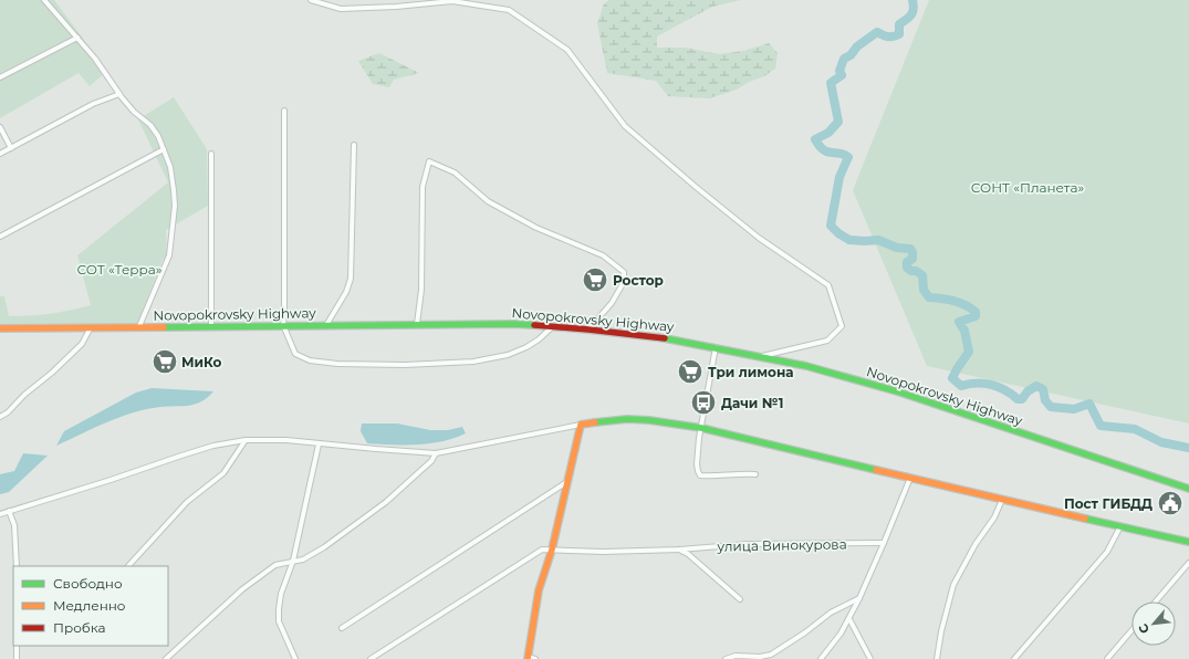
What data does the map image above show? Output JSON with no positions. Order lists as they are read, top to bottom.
{
  "streets": {
    "main road": ["Novopokrovsky Highway"],
    "street": ["улица Винокурова"]
  },
  "parks": ["СОНТ «Планета»", "СОТ «Терра»"],
  "places": {
    "supermarket": ["Ростор", "МиКо", "Три лимона"],
    "bus stop": ["Дачи №1"],
    "public building": ["Пост ГИБДД"]
  },
  "legend": ["Свободно", "Медленно", "Пробка"],
  "north": "bottom left"
}
